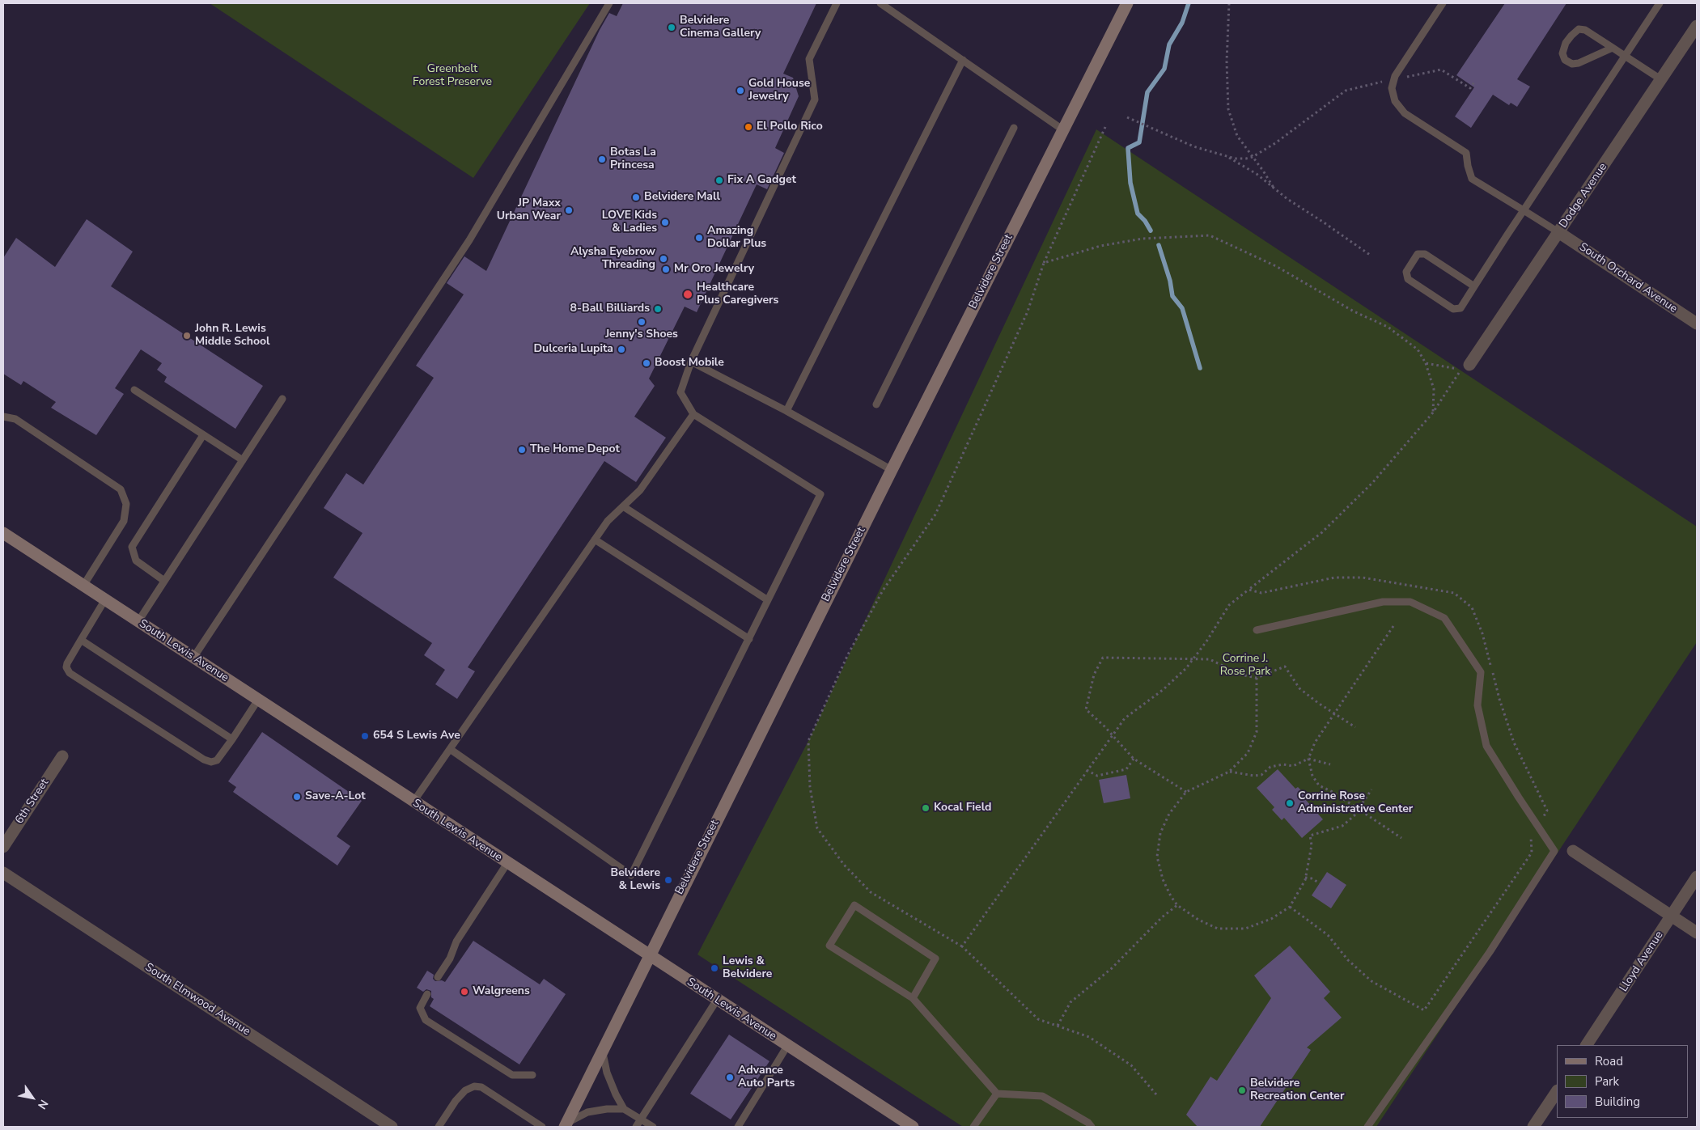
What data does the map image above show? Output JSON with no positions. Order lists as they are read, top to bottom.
{
  "streets": {
    "main road": ["Belvidere Street", "South Lewis Avenue"],
    "street": [
      "Dodge Avenue",
      "South Orchard Avenue",
      "6th Street",
      "Lloyd Avenue",
      "South Elmwood Avenue"
    ]
  },
  "crossings": [
    ["Dodge Avenue", "South Orchard Avenue"],
    ["Belvidere Street", "South Lewis Avenue"]
  ],
  "parks": ["Greenbelt Forest Preserve", "Corrine J. Rose Park"],
  "places": [
    "Belvidere Cinema Gallery",
    "Gold House Jewelry",
    "El Pollo Rico",
    "Botas La Princesa",
    "Fix A Gadget",
    "Belvidere Mall",
    "JP Maxx Urban Wear",
    "LOVE Kids & Ladies",
    "Amazing Dollar Plus",
    "Alysha Eyebrow Threading",
    "Mr Oro Jewelry",
    "Healthcare Plus Caregivers",
    "8-Ball Billiards",
    "Jenny's Shoes",
    "John R. Lewis Middle School",
    "Dulceria Lupita",
    "Boost Mobile",
    "The Home Depot",
    "654 S Lewis Ave",
    "Save-A-Lot",
    "Corrine Rose Administrative Center",
    "Kocal Field",
    "Belvidere & Lewis",
    "Lewis & Belvidere",
    "Walgreens",
    "Advance Auto Parts",
    "Belvidere Recreation Center"
  ],
  "legend": ["Road", "Park", "Building"],
  "north": "bottom right"
}
